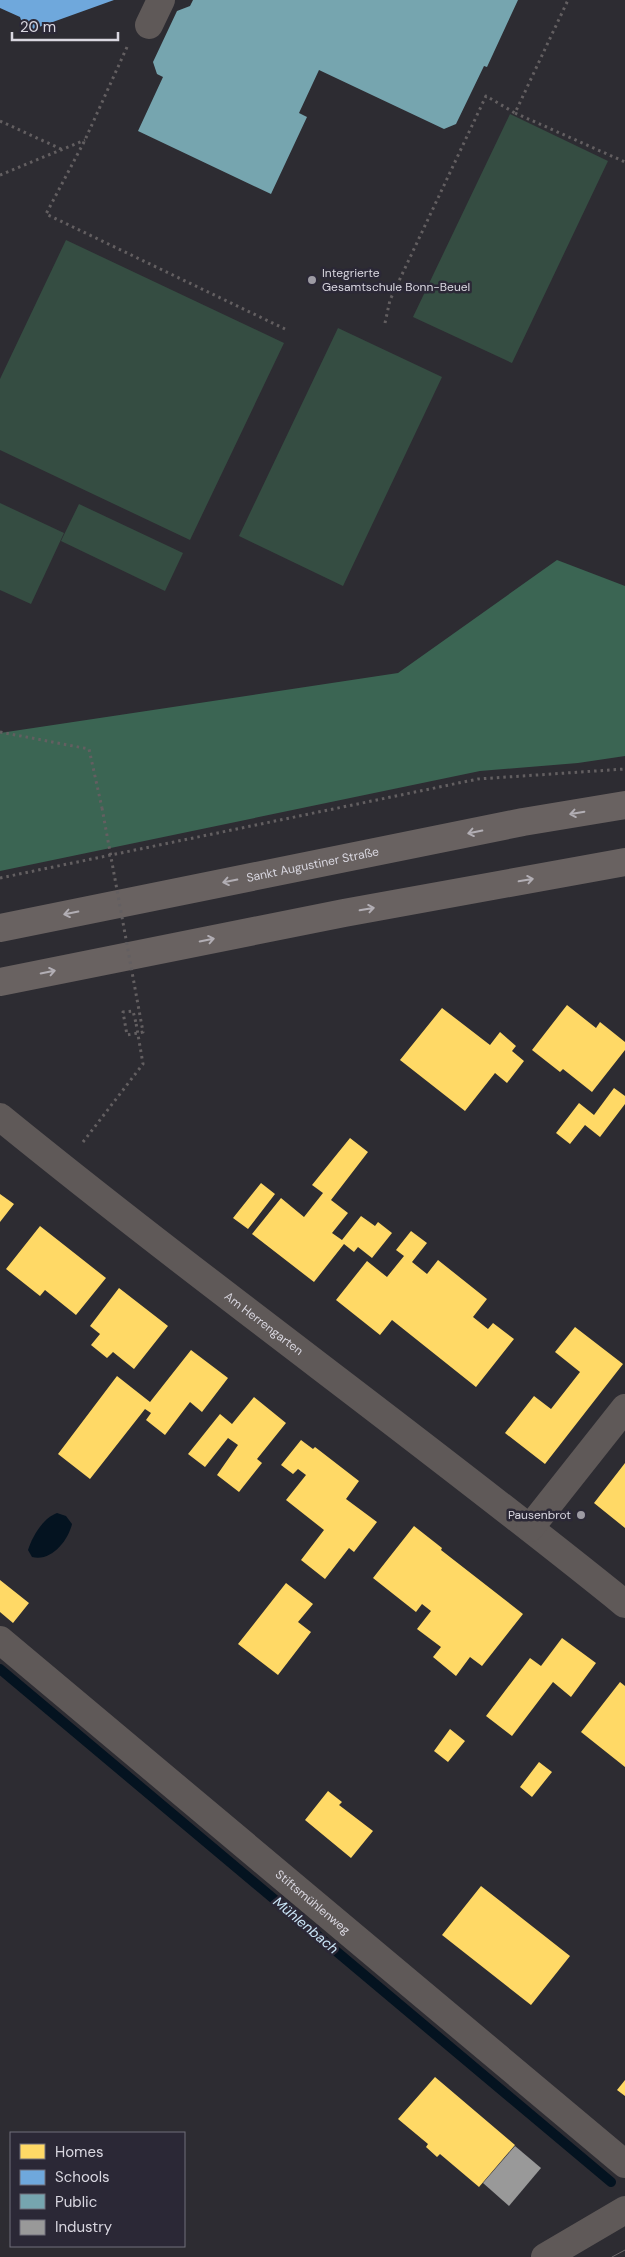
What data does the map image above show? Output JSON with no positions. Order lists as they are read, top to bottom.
{
  "streets": {
    "main road": ["Sankt Augustiner Straße"],
    "street": ["Am Herrengarten", "Stiftsmühlenweg"]
  },
  "water": ["Mühlenbach"],
  "places": ["Integrierte Gesamtschule Bonn-Beuel", "Pausenbrot"],
  "legend": [
    "Homes",
    "Schools",
    "Public",
    "Industry"
  ],
  "scale_bar": "20 m"
}
